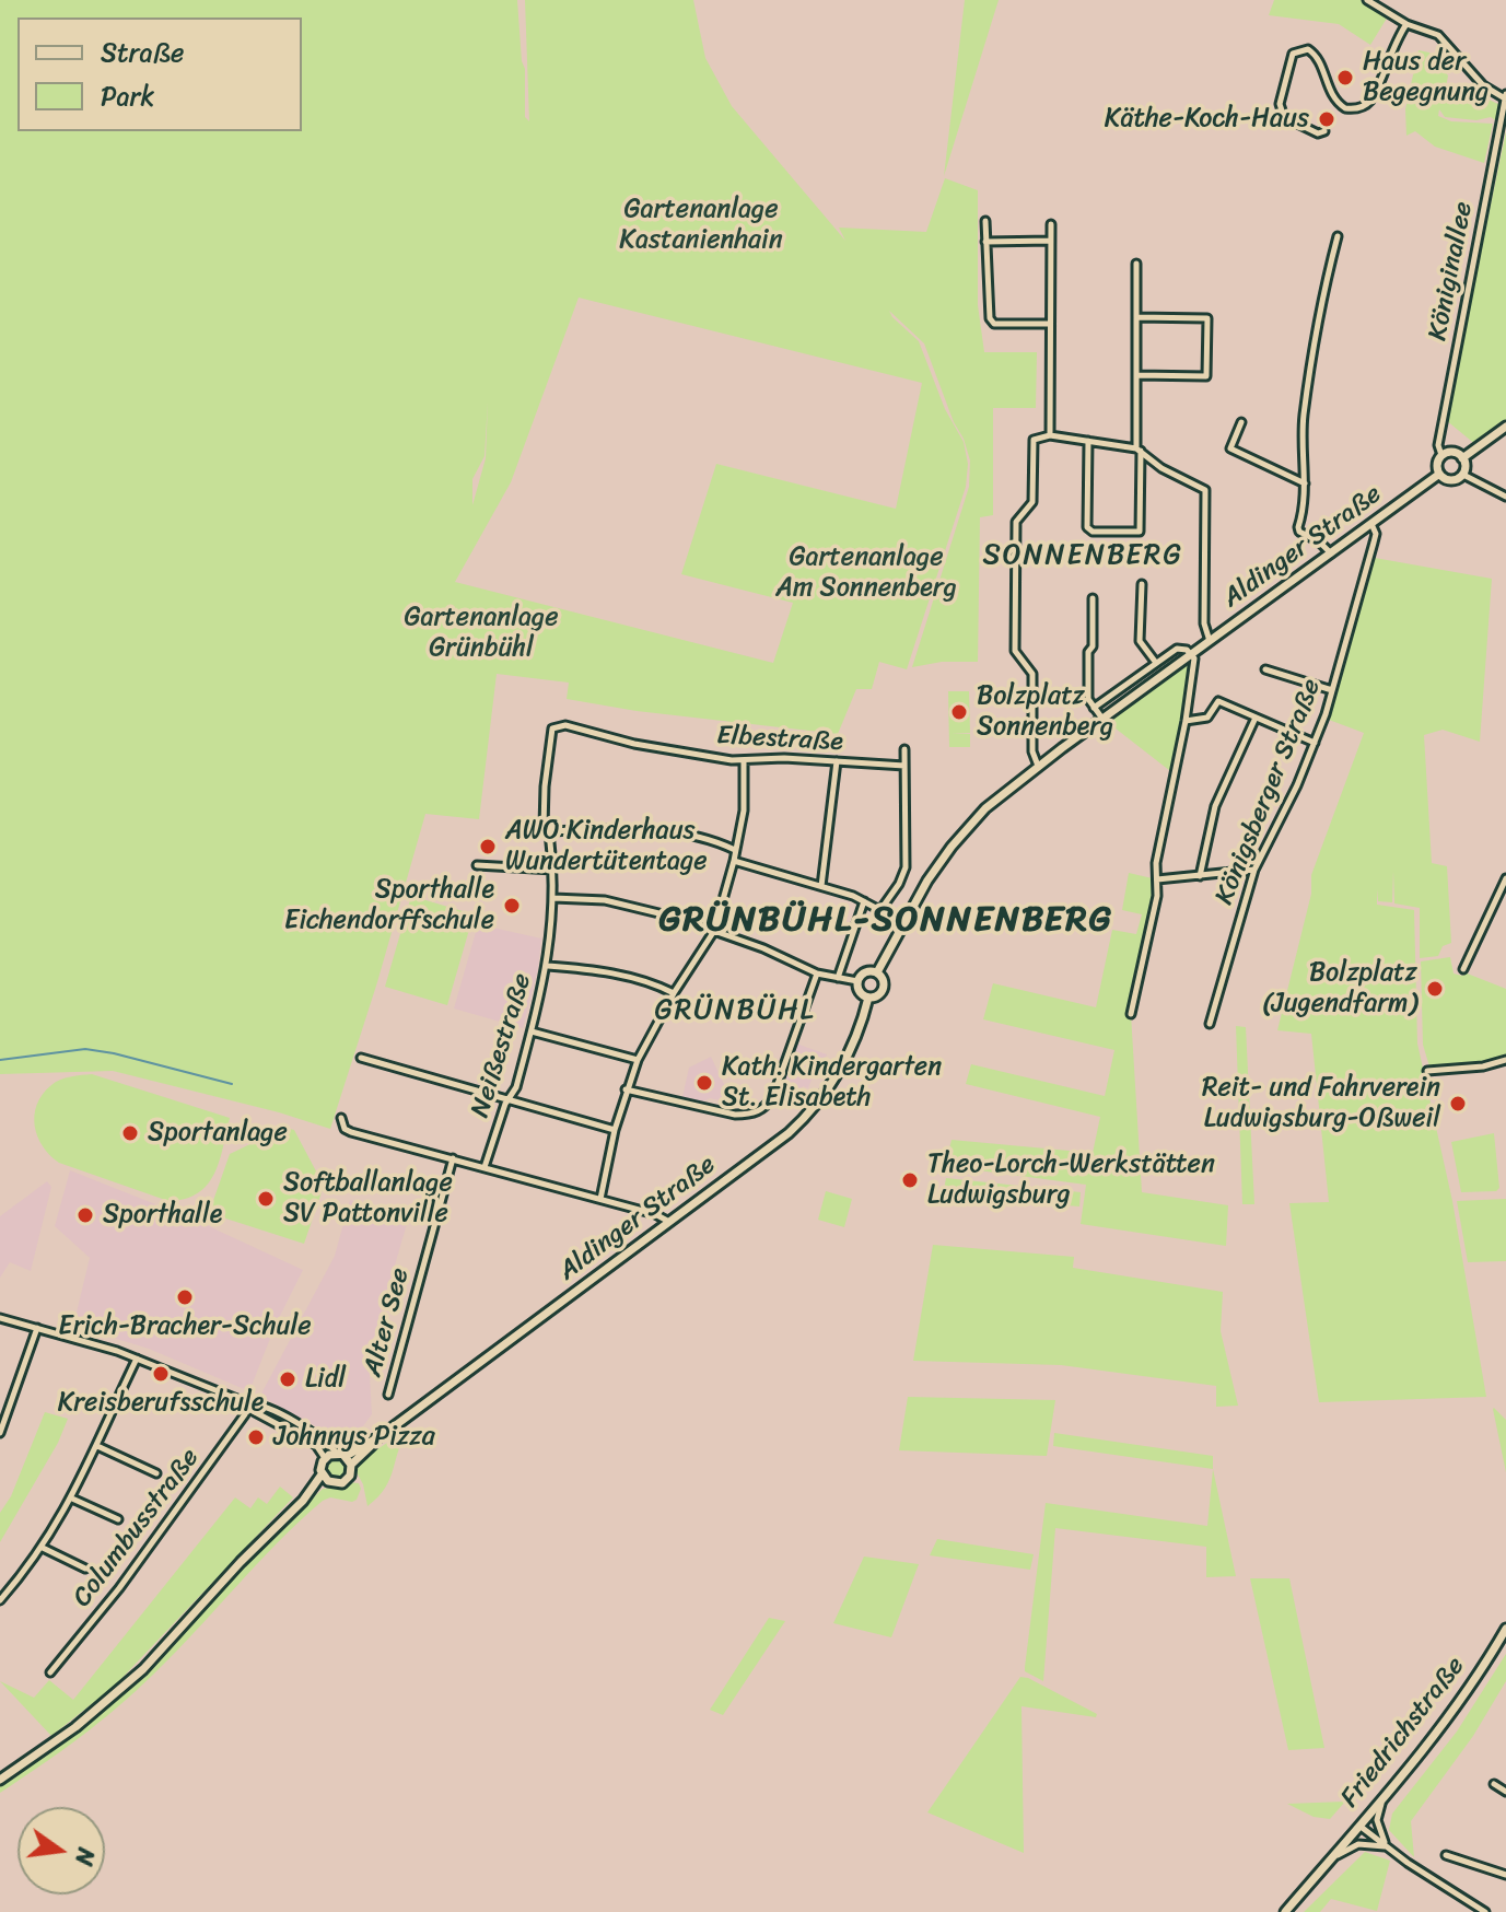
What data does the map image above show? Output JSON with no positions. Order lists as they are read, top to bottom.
{
  "streets": {
    "main road": ["Aldinger Straße", "Friedrichstraße"],
    "street": [
      "Königinallee",
      "Elbestraße",
      "Königsberger Straße",
      "Neißestraße",
      "Alter See",
      "Columbusstraße"
    ]
  },
  "crossings": [
    ["Königinallee", "Aldinger Straße"],
    ["Aldinger Straße", "Königsberger Straße"],
    ["Elbestraße", "Neißestraße"]
  ],
  "districts": ["SONNENBERG", "GRÜNBÜHL-SONNENBERG", "GRÜNBÜHL"],
  "parks": ["Gartenanlage Kastanienhain", "Gartenanlage Am Sonnenberg", "Gartenanlage Grünbühl"],
  "places": [
    "Haus der Begegnung",
    "Käthe-Koch-Haus",
    "Bolzplatz Sonnenberg",
    "AWO Kinderhaus Wundertütentage",
    "Sporthalle Eichendorffschule",
    "Bolzplatz (Jugendfarm)",
    "Kath. Kindergarten St. Elisabeth",
    "Reit- und Fahrverein Ludwigsburg-Oßweil",
    "Sportanlage",
    "Theo-Lorch-Werkstätten Ludwigsburg",
    "Softballanlage SV Pattonville",
    "Sporthalle",
    "Erich-Bracher-Schule",
    "Kreisberufsschule",
    "Lidl",
    "Johnnys Pizza"
  ],
  "legend": ["Straße", "Park"],
  "north": "right"
}
